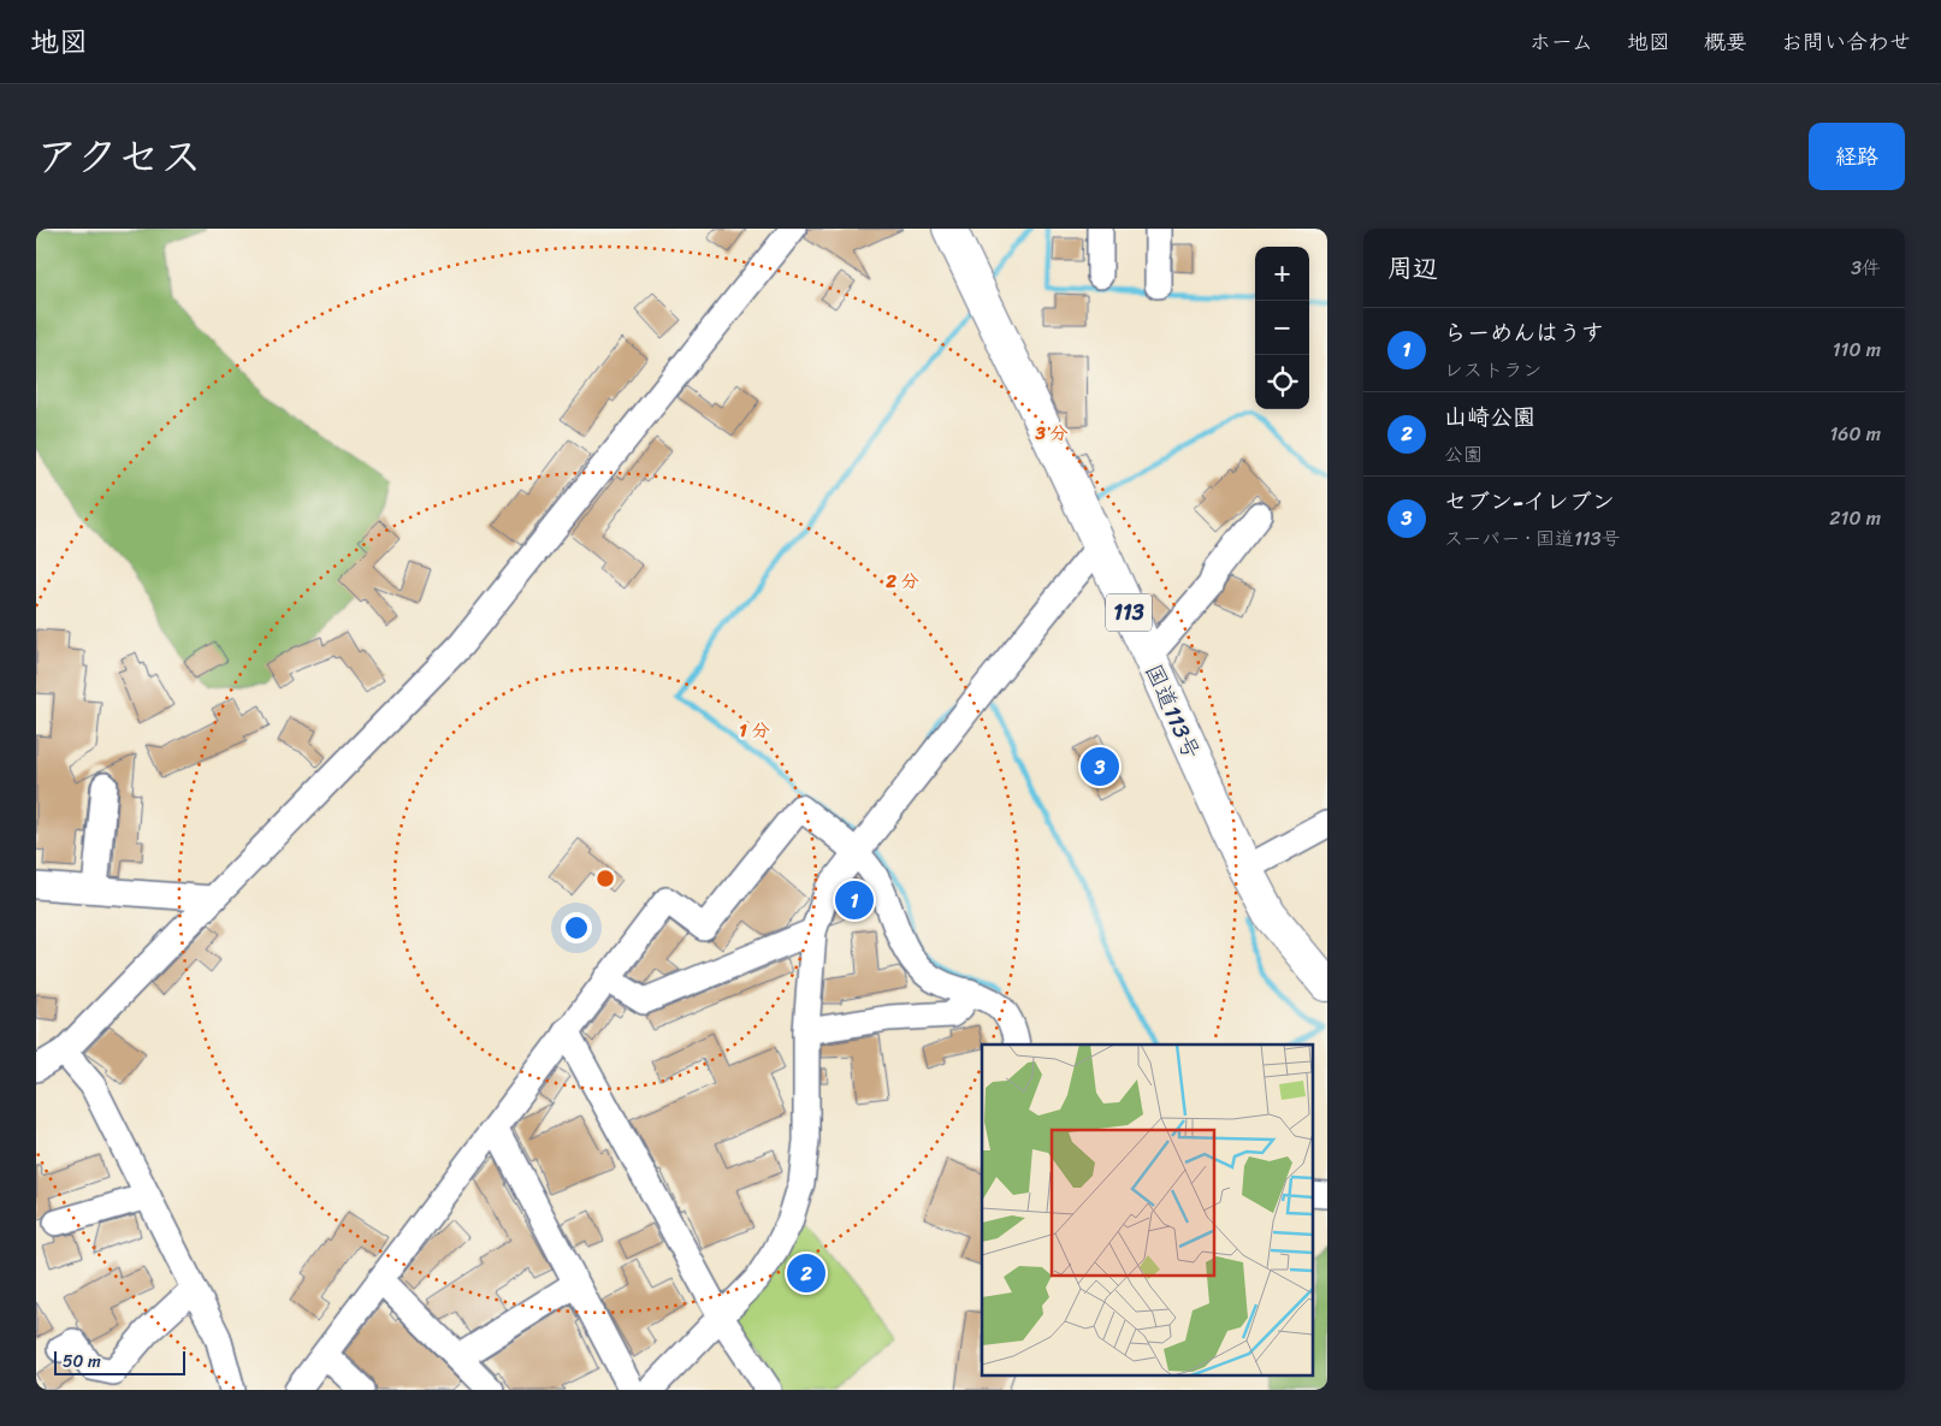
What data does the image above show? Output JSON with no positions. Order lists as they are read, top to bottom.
{
  "streets": {
    "highway": ["113", "国道113号"]
  },
  "scale_bar": "50 m",
  "page": {
    "header": "地図",
    "nav": [
      "ホーム",
      "地図",
      "概要",
      "お問い合わせ"
    ],
    "title": "アクセス",
    "buttons": "経路",
    "heading": ["周辺", "3件"],
    "map_buttons": ["+", "−"],
    "list": [
      {
        "mark": "1",
        "name": "らーめんはうす",
        "note": "レストラン",
        "value": "110 m"
      },
      {
        "mark": "2",
        "name": "山崎公園",
        "note": "公園",
        "value": "160 m"
      },
      {
        "mark": "3",
        "name": "セブン-イレブン",
        "note": "スーパー · 国道113号",
        "value": "210 m"
      }
    ],
    "pins": ["3", "1", "2"],
    "scale": "50 m"
  },
  "rings": ["3 分", "2 分", "1 分"]
}
